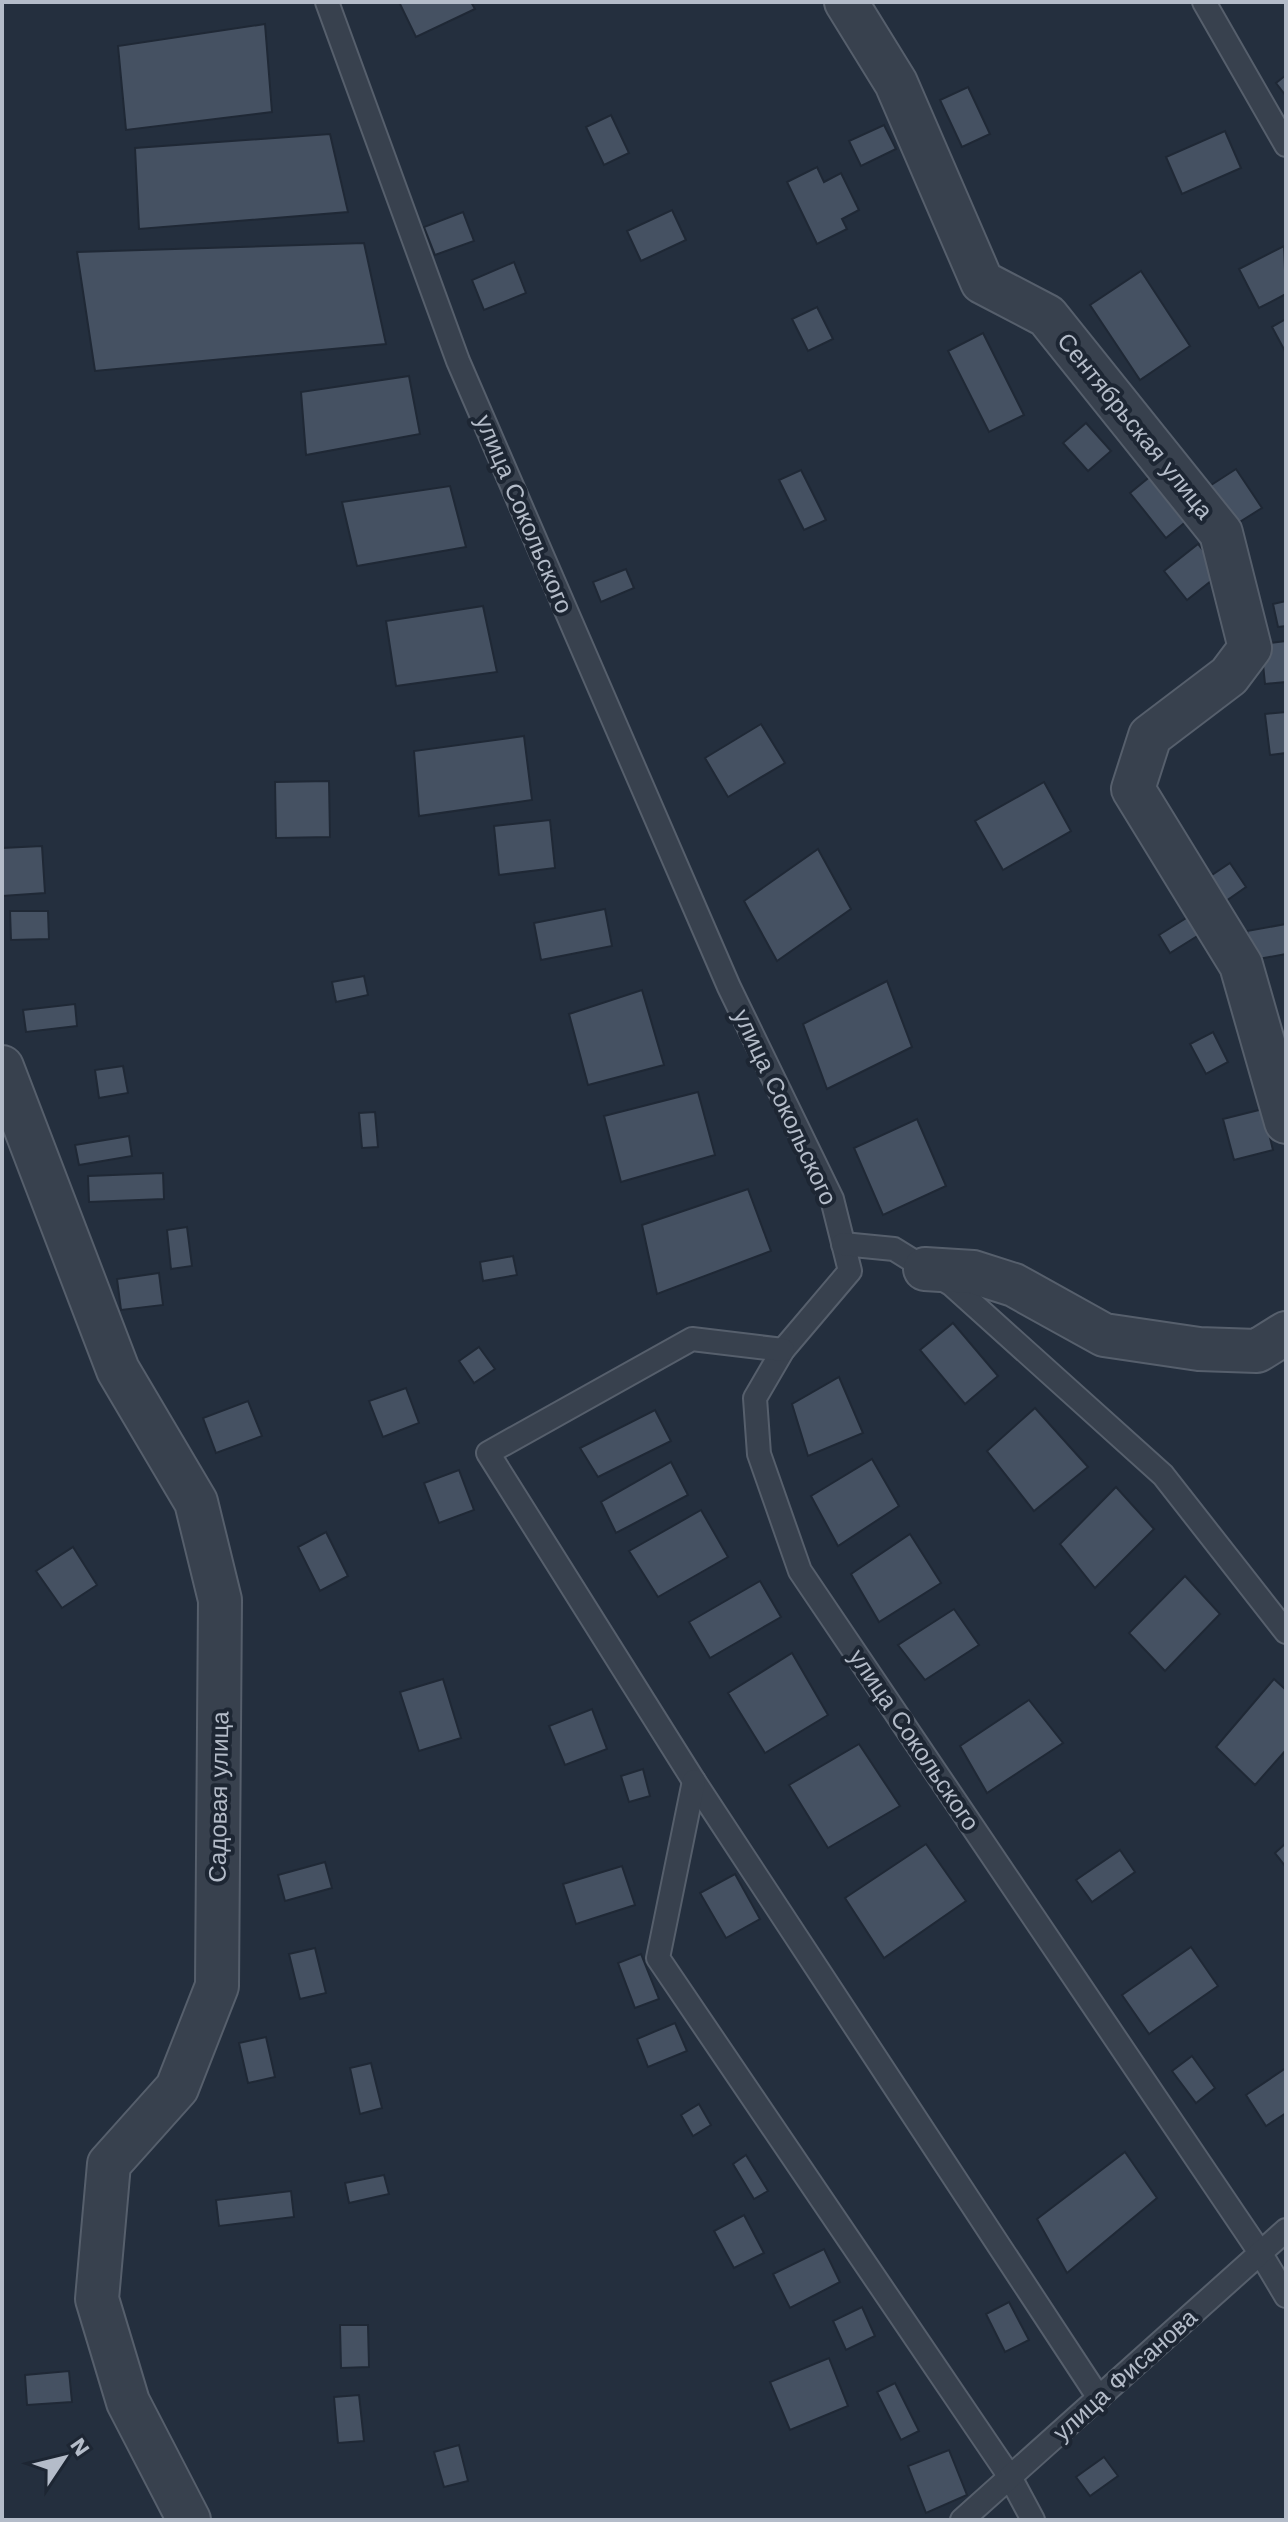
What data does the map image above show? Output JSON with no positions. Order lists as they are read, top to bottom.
{
  "streets": {
    "street": ["Сентябрьская улица", "Садовая улица"],
    "lane": ["улица Сокольского", "улица Фисанова"]
  },
  "crossings": [
    ["улица Сокольского", "улица Фисанова"]
  ],
  "north": "top right"
}
